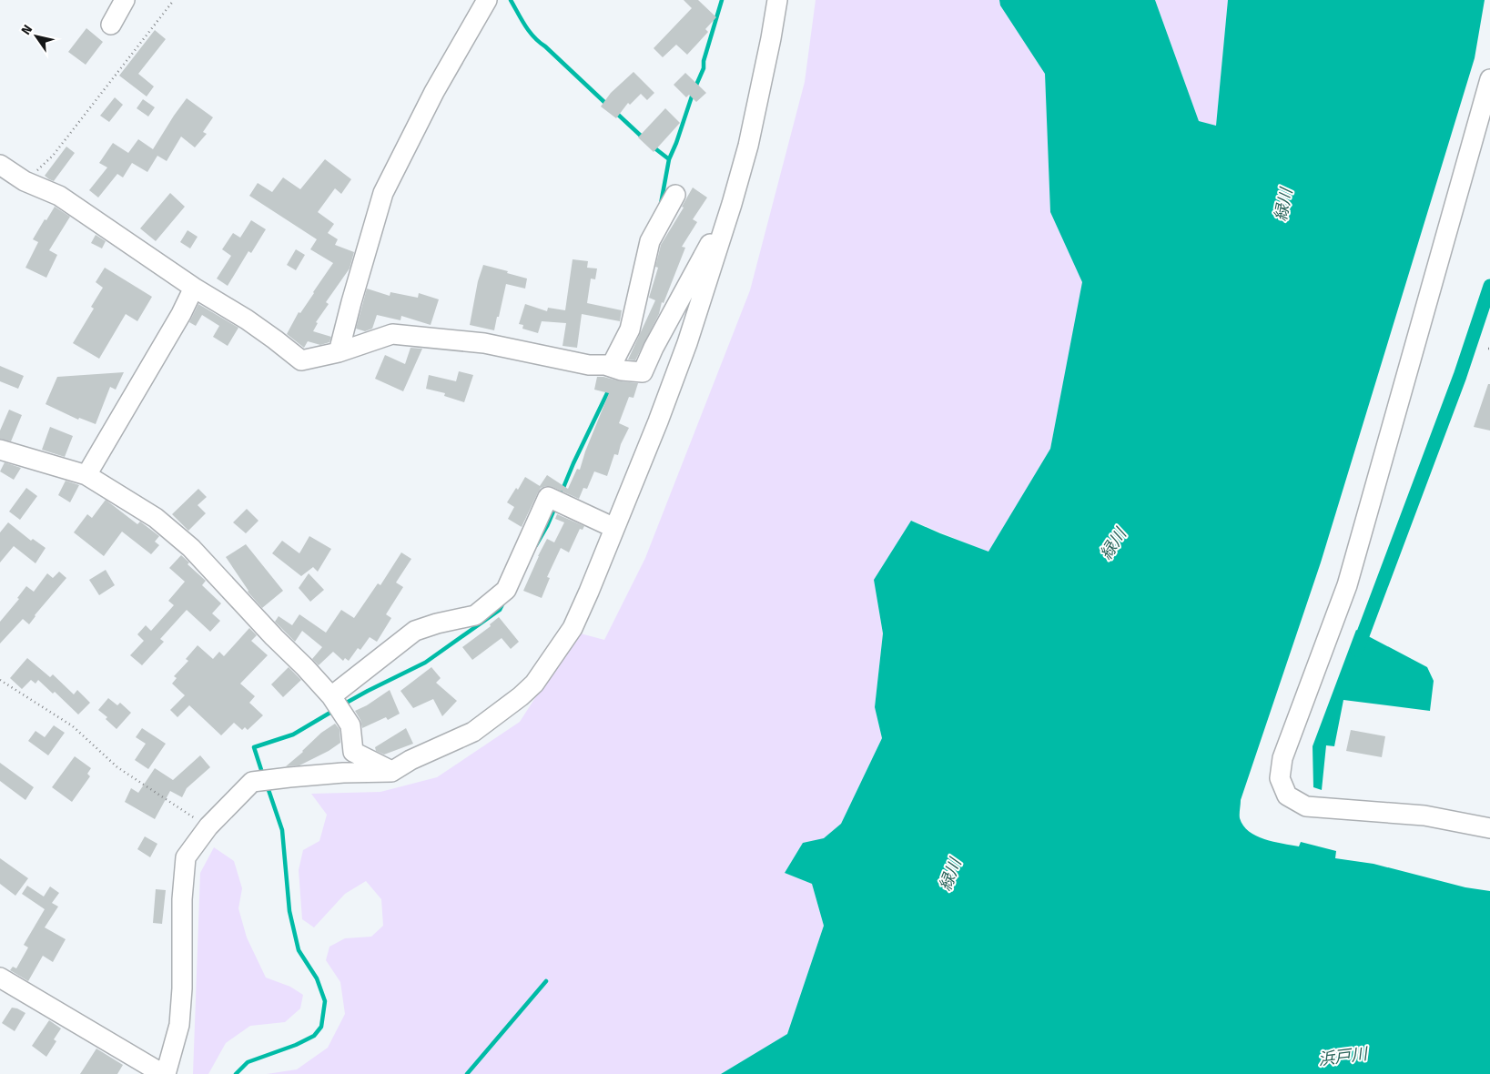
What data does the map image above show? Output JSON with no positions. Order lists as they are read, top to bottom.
{
  "water": ["緑川", "浜戸川"],
  "north": "top left"
}
